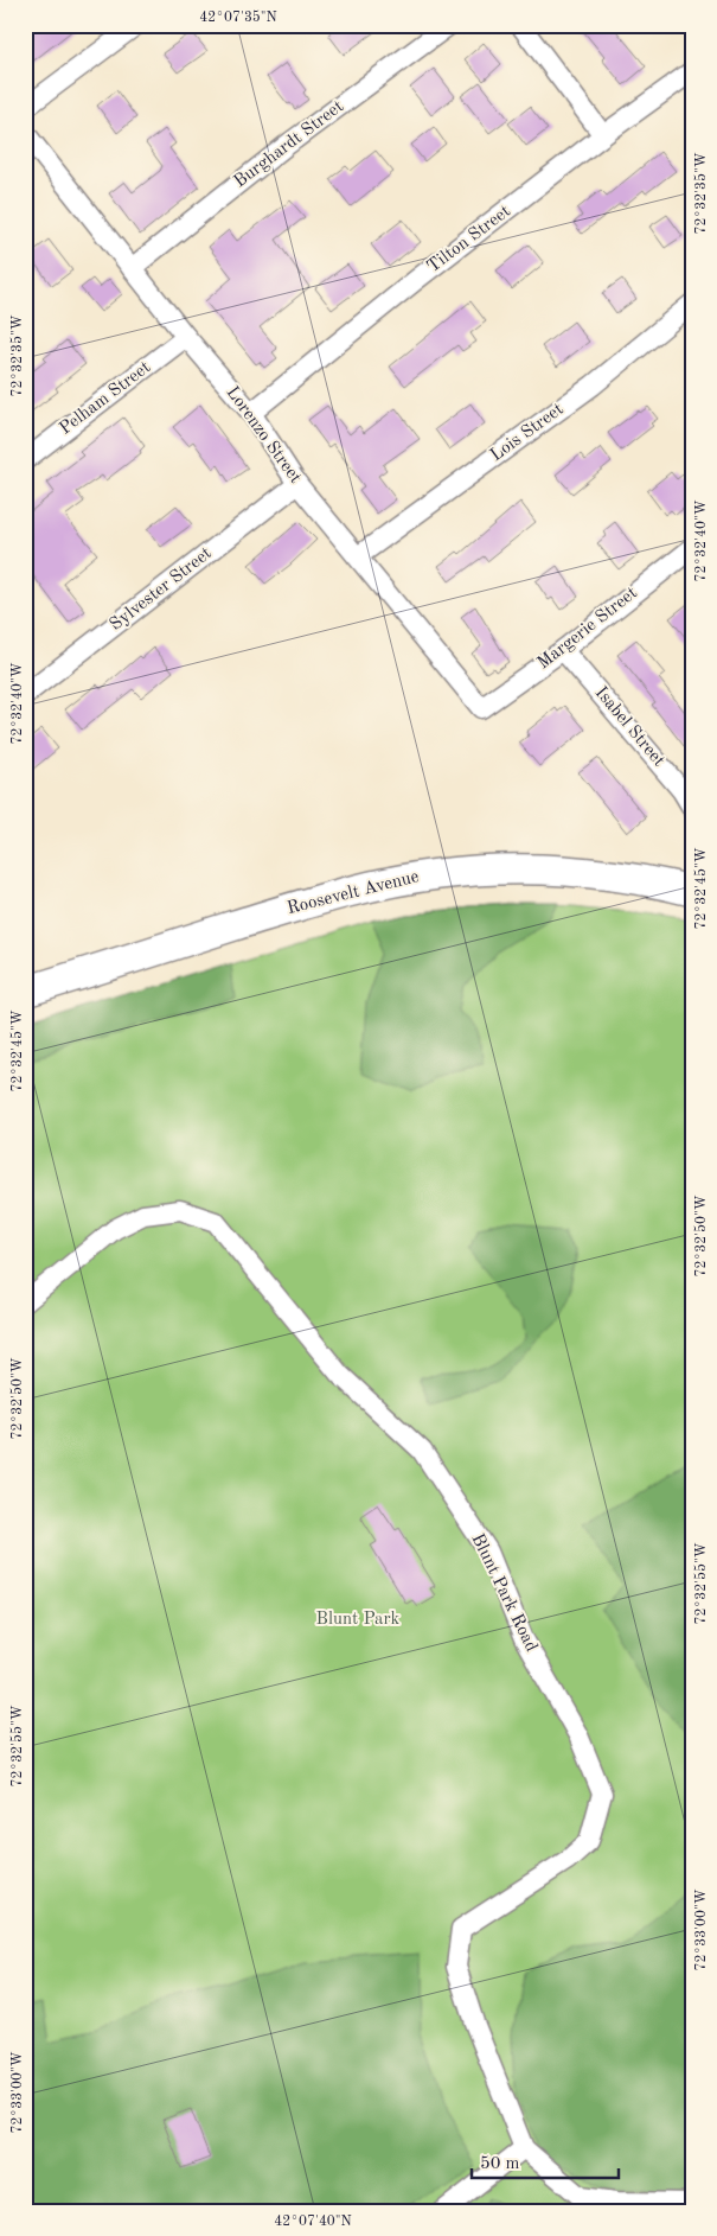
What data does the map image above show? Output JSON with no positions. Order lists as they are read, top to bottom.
{
  "streets": {
    "main road": ["Roosevelt Avenue"],
    "street": [
      "Burghardt Street",
      "Tilton Street",
      "Pelham Street",
      "Lois Street",
      "Lorenzo Street",
      "Sylvester Street",
      "Margerie Street",
      "Isabel Street",
      "Blunt Park Road"
    ]
  },
  "crossings": [
    ["Burghardt Street", "Lorenzo Street"],
    ["Tilton Street", "Lorenzo Street"],
    ["Pelham Street", "Lorenzo Street"],
    ["Lois Street", "Lorenzo Street"],
    ["Lorenzo Street", "Sylvester Street"],
    ["Lorenzo Street", "Margerie Street"],
    ["Margerie Street", "Isabel Street"]
  ],
  "parks": ["Blunt Park"],
  "scale_bar": "50 m",
  "coordinates": [
    "42°07'35\"N",
    "72°32'35\"W",
    "72°32'40\"W",
    "72°32'45\"W",
    "72°32'50\"W",
    "72°32'55\"W",
    "72°33'00\"W",
    "42°07'40\"N"
  ]
}
